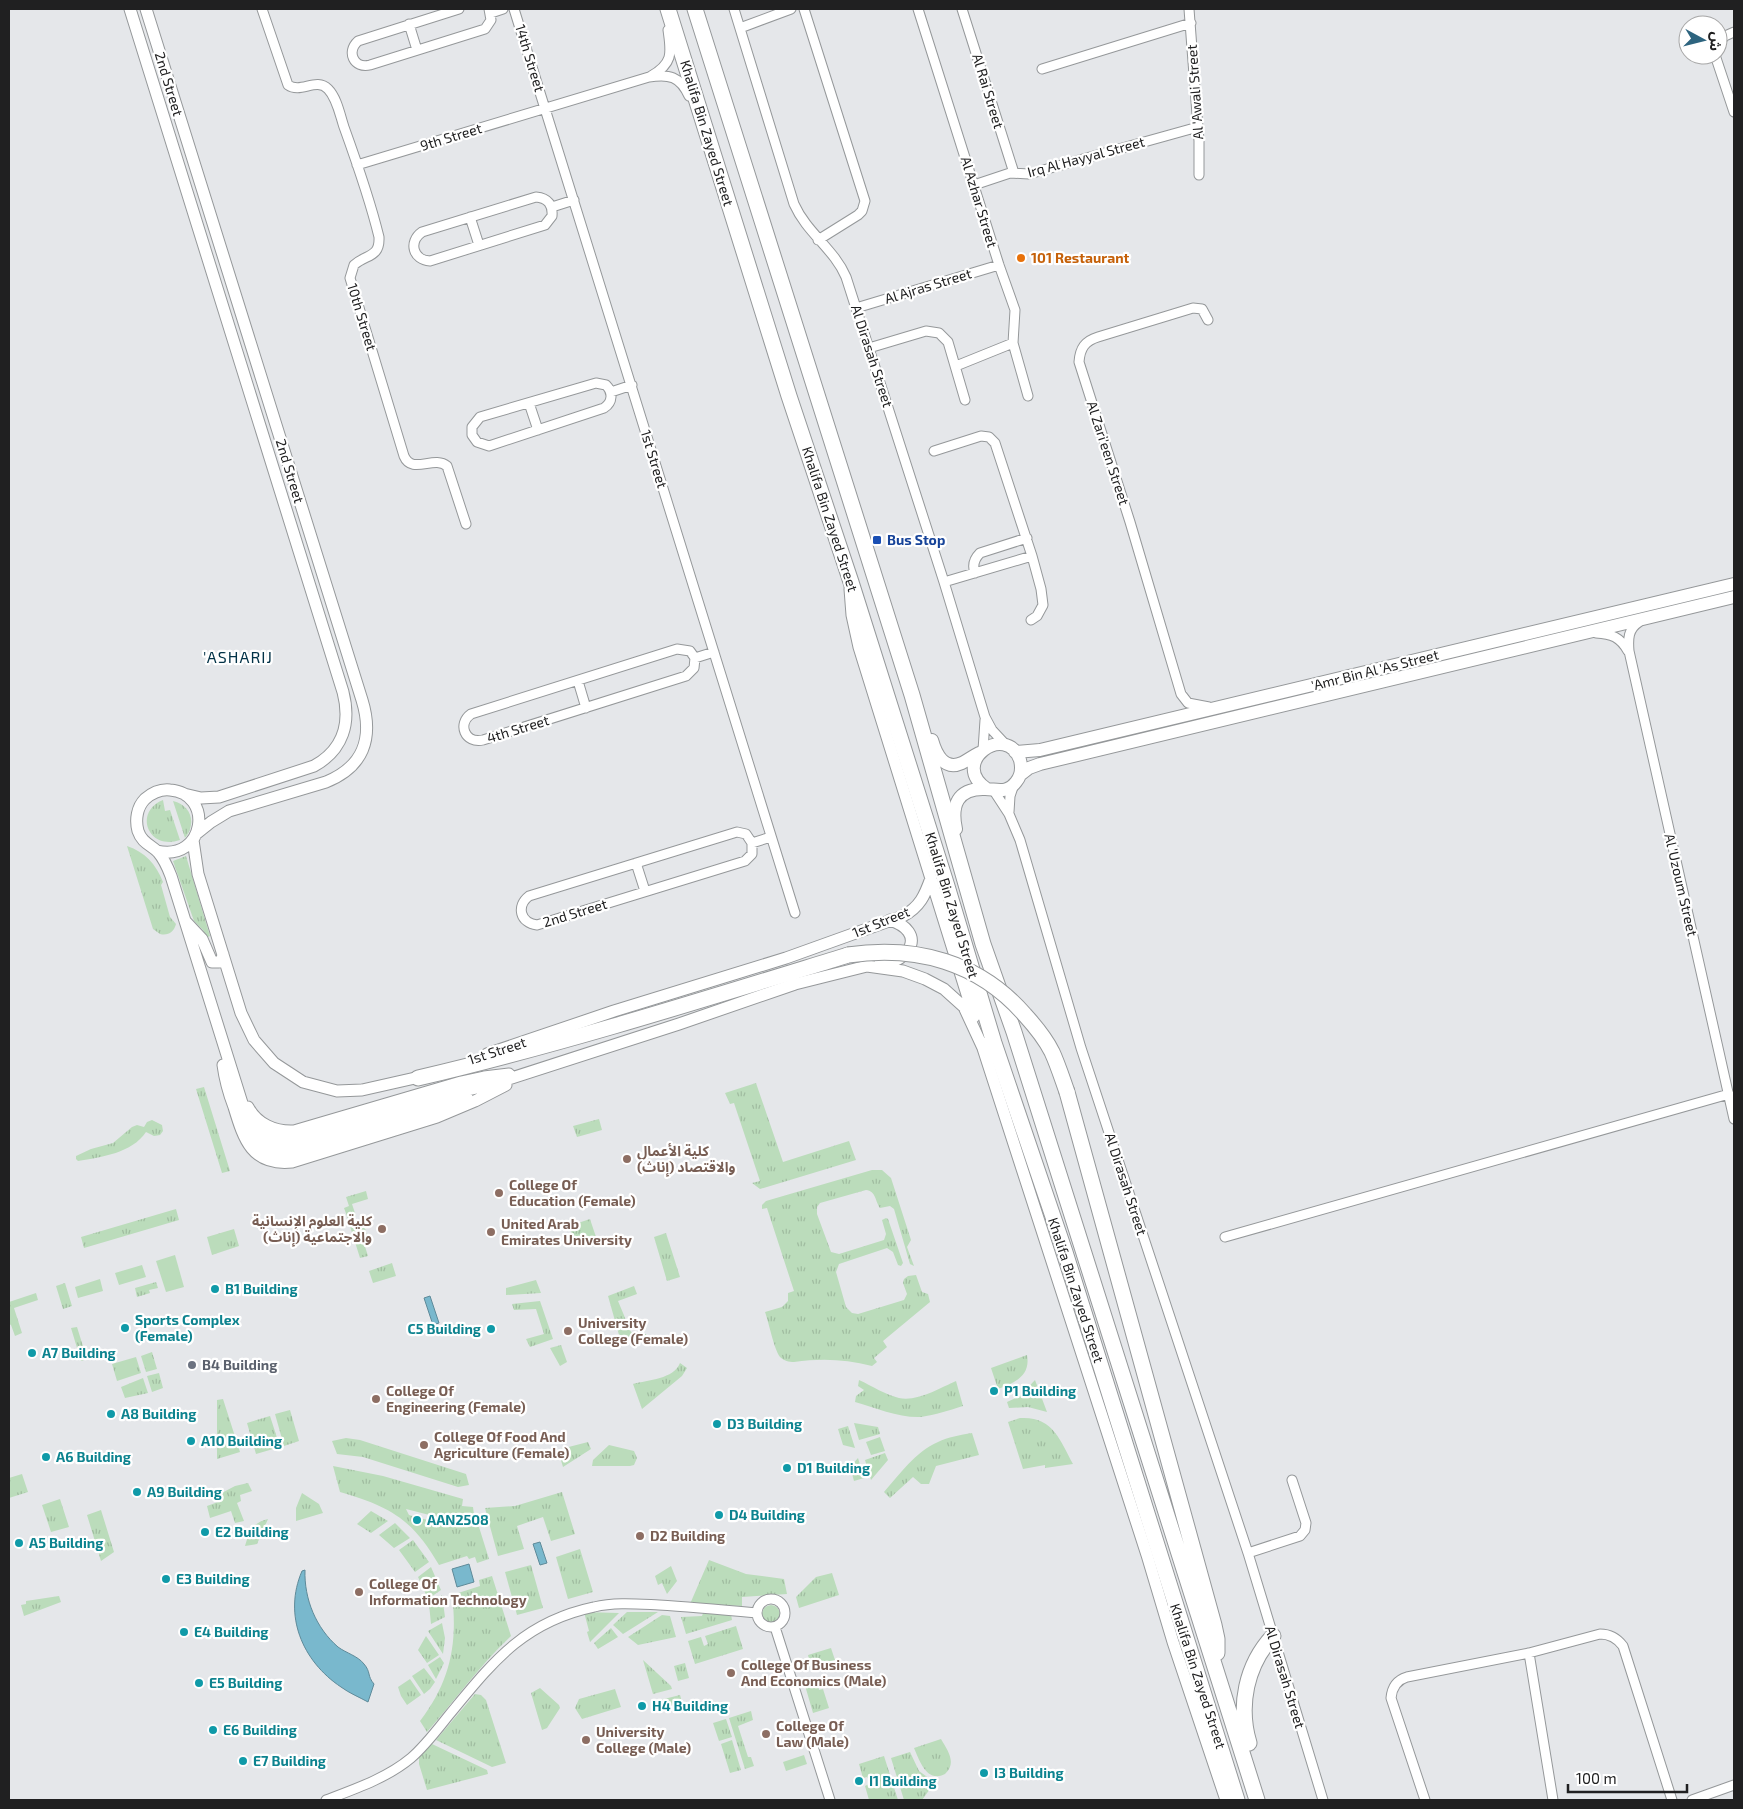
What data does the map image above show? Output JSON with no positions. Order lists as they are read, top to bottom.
{
  "streets": {
    "highway": ["Khalifa Bin Zayed Street"],
    "main road": ["'Amr Bin Al 'As Street"],
    "street": [
      "14th Street",
      "2nd Street",
      "Al Rai Street",
      "Al 'Awali Street",
      "9th Street",
      "Irq Al Hayyal Street",
      "Al Azhar Street",
      "Al Ajras Street",
      "10th Street",
      "Al Dirasah Street",
      "Al Zari'een Street",
      "1st Street",
      "4th Street",
      "Al 'Uzoum Street"
    ]
  },
  "crossings": [
    ["14th Street", "9th Street"],
    ["14th Street", "1st Street"],
    ["2nd Street", "1st Street"],
    ["Al Rai Street", "Irq Al Hayyal Street"],
    ["Al 'Awali Street", "Irq Al Hayyal Street"],
    ["9th Street", "10th Street"],
    ["9th Street", "1st Street"],
    ["Irq Al Hayyal Street", "Al Azhar Street"],
    ["Al Azhar Street", "Al Ajras Street"],
    ["Al Ajras Street", "Al Dirasah Street"],
    ["Al Dirasah Street", "'Amr Bin Al 'As Street"],
    ["'Amr Bin Al 'As Street", "Al 'Uzoum Street"]
  ],
  "districts": ["'ASHARIJ"],
  "places": {
    "other": [
      "101 Restaurant",
      "كلية الأعمال والاقتصاد (إناث)",
      "College Of Education (Female)",
      "كلية العلوم الإنسانية والاجتماعية (إناث)",
      "United Arab Emirates University",
      "B1 Building",
      "Sports Complex (Female)",
      "C5 Building",
      "University College (Female)",
      "A7 Building",
      "B4 Building",
      "P1 Building",
      "College Of Engineering (Female)",
      "A8 Building",
      "D3 Building",
      "A10 Building",
      "College Of Food And Agriculture (Female)",
      "A6 Building",
      "D1 Building",
      "A9 Building",
      "D4 Building",
      "AAN2508",
      "E2 Building",
      "D2 Building",
      "A5 Building",
      "E3 Building",
      "College Of Information Technology",
      "E4 Building",
      "College Of Business And Economics (Male)",
      "E5 Building",
      "H4 Building",
      "E6 Building",
      "College Of Law (Male)",
      "University College (Male)",
      "E7 Building",
      "I3 Building",
      "I1 Building"
    ],
    "transit": ["Bus Stop"]
  },
  "scale_bar": "100 m",
  "north": "right"
}
